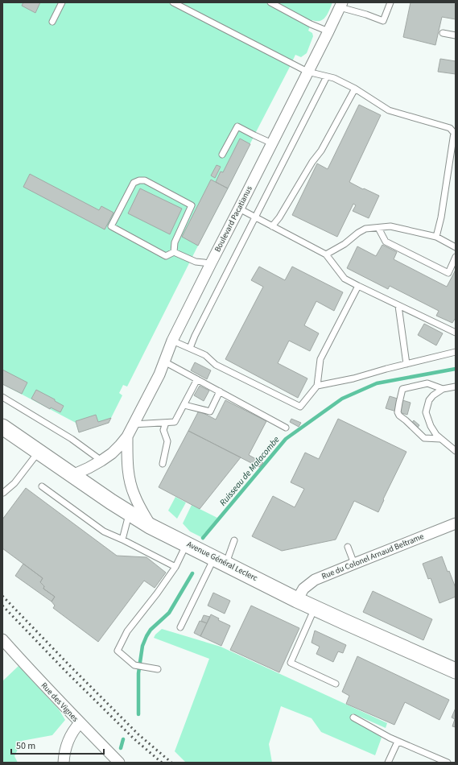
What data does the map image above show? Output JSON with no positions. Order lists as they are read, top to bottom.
{
  "streets": {
    "main road": ["Avenue Général Leclerc"],
    "street": ["Boulevard Pacatianus", "Rue du Colonel Arnaud Beltrame", "Rue des Vignes"]
  },
  "crossings": [
    ["Boulevard Pacatianus", "Avenue Général Leclerc"],
    ["Rue du Colonel Arnaud Beltrame", "Avenue Général Leclerc"]
  ],
  "water": ["Ruisseau de Malacombe"],
  "scale_bar": "50 m"
}
